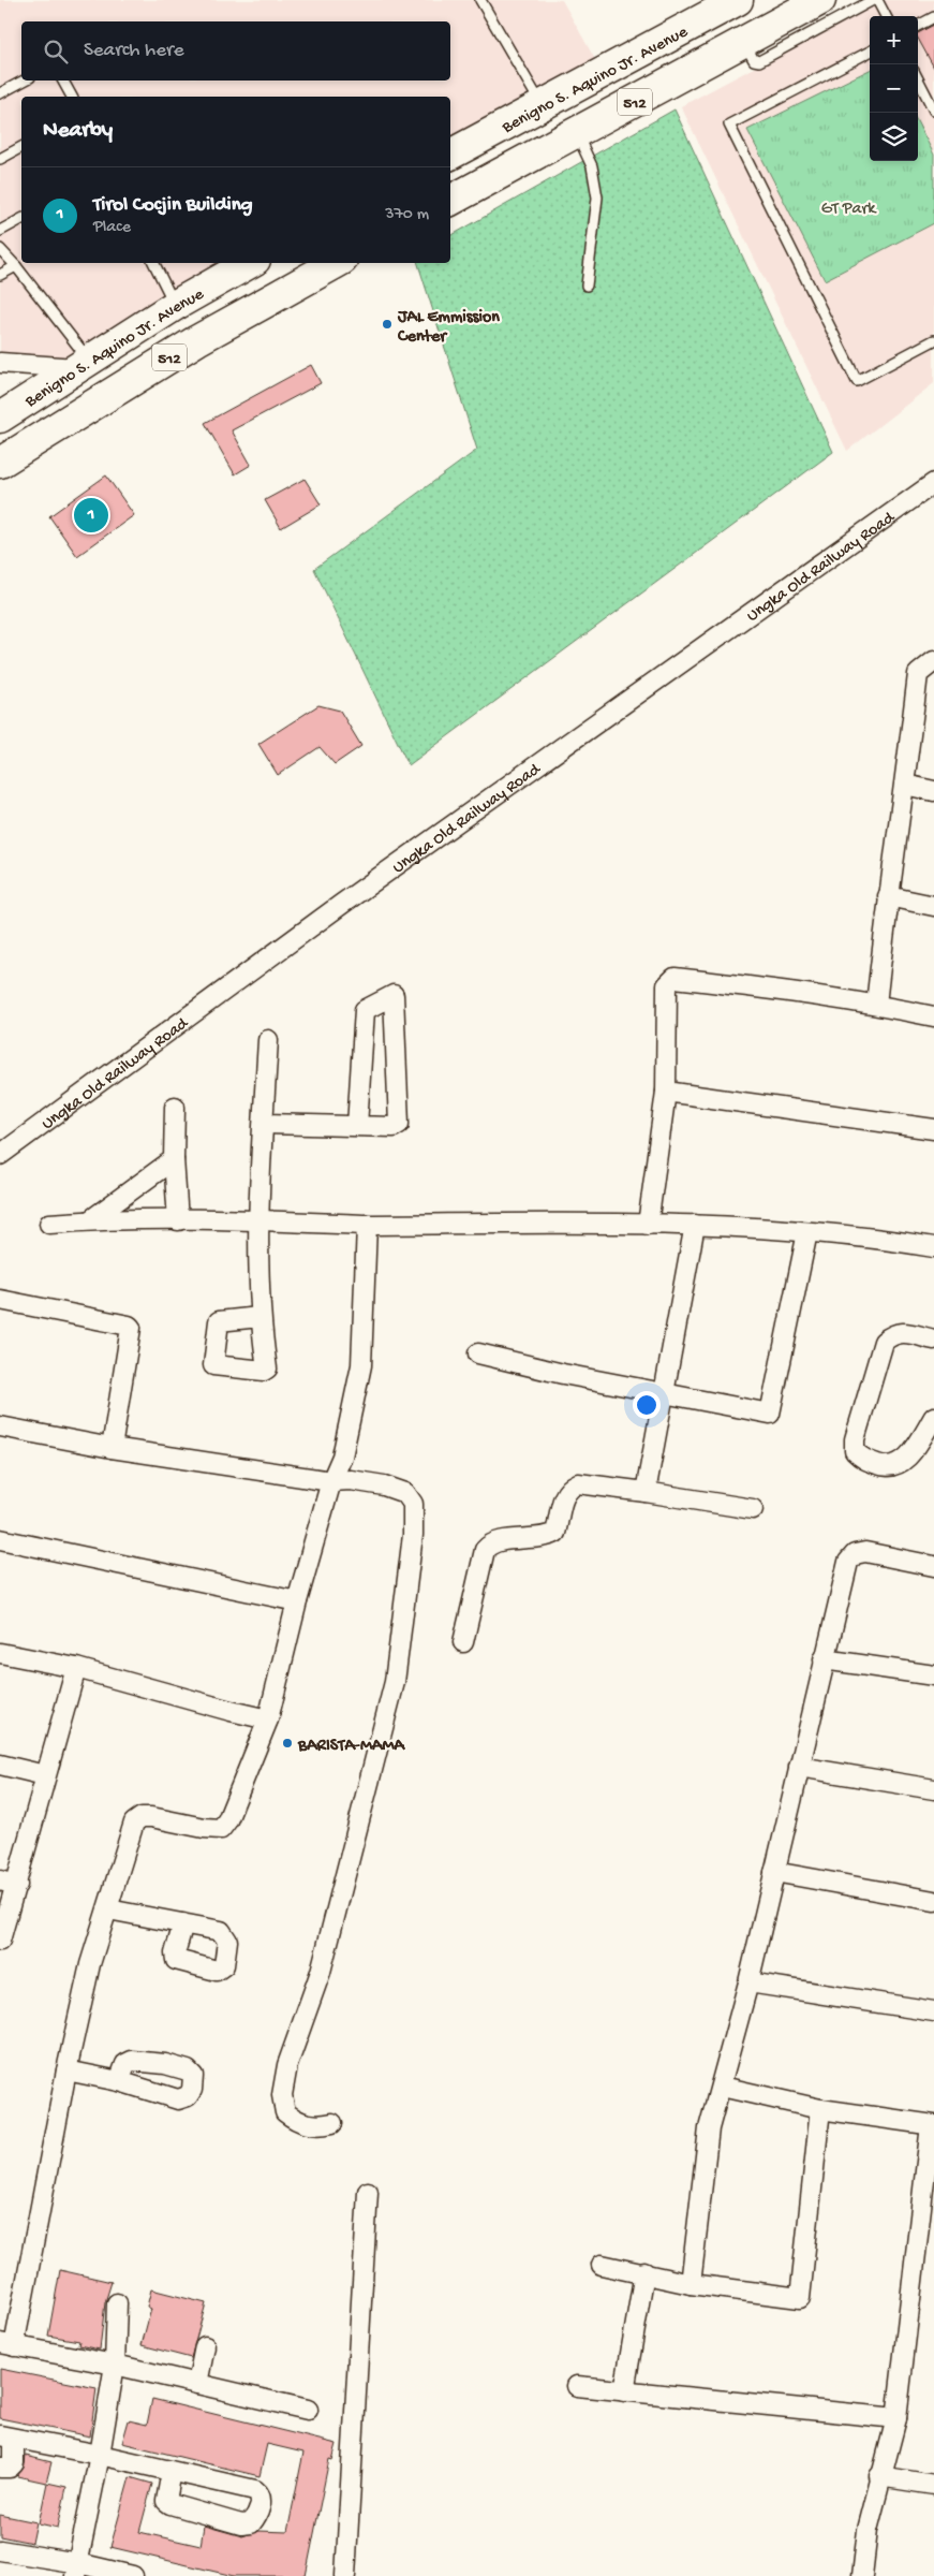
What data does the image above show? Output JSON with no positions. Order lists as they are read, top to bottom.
{
  "streets": {
    "main road": ["Benigno S. Aquino Jr. Avenue", "512"],
    "street": ["Ungka Old Railway Road"]
  },
  "parks": ["GT Park"],
  "places": ["JAL Emmission Center", "BARISTA-MAMA"],
  "page": {
    "map_buttons": ["+", "−"],
    "search": "Search here",
    "heading": "Nearby",
    "list": [
      {
        "mark": "1",
        "name": "Tirol Cocjin Building",
        "note": "Place",
        "value": "370 m"
      }
    ],
    "pins": "1"
  }
}
